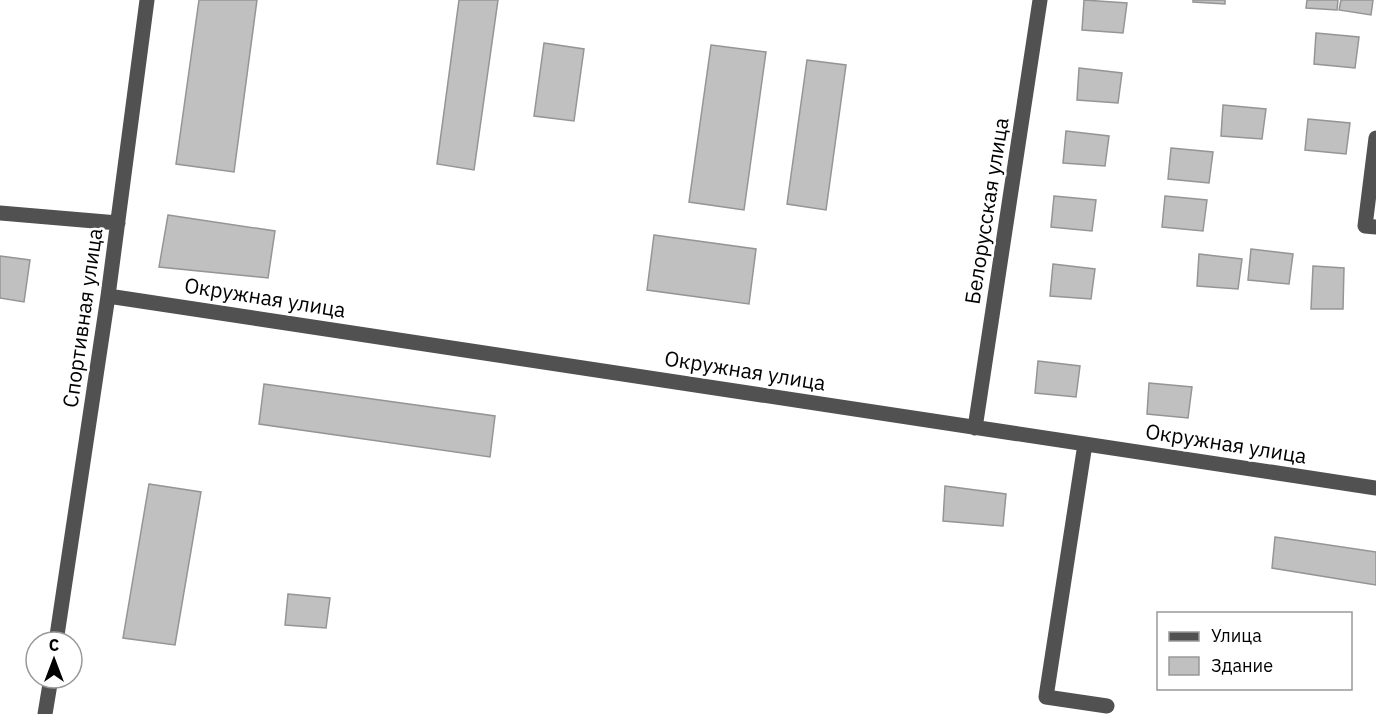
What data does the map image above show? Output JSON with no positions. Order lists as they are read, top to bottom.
{
  "streets": {
    "street": ["Белорусская улица", "Окружная улица", "Спортивная улица"]
  },
  "crossings": [
    ["Белорусская улица", "Окружная улица"],
    ["Окружная улица", "Спортивная улица"]
  ],
  "legend": ["Улица", "Здание"],
  "north": "top"
}
